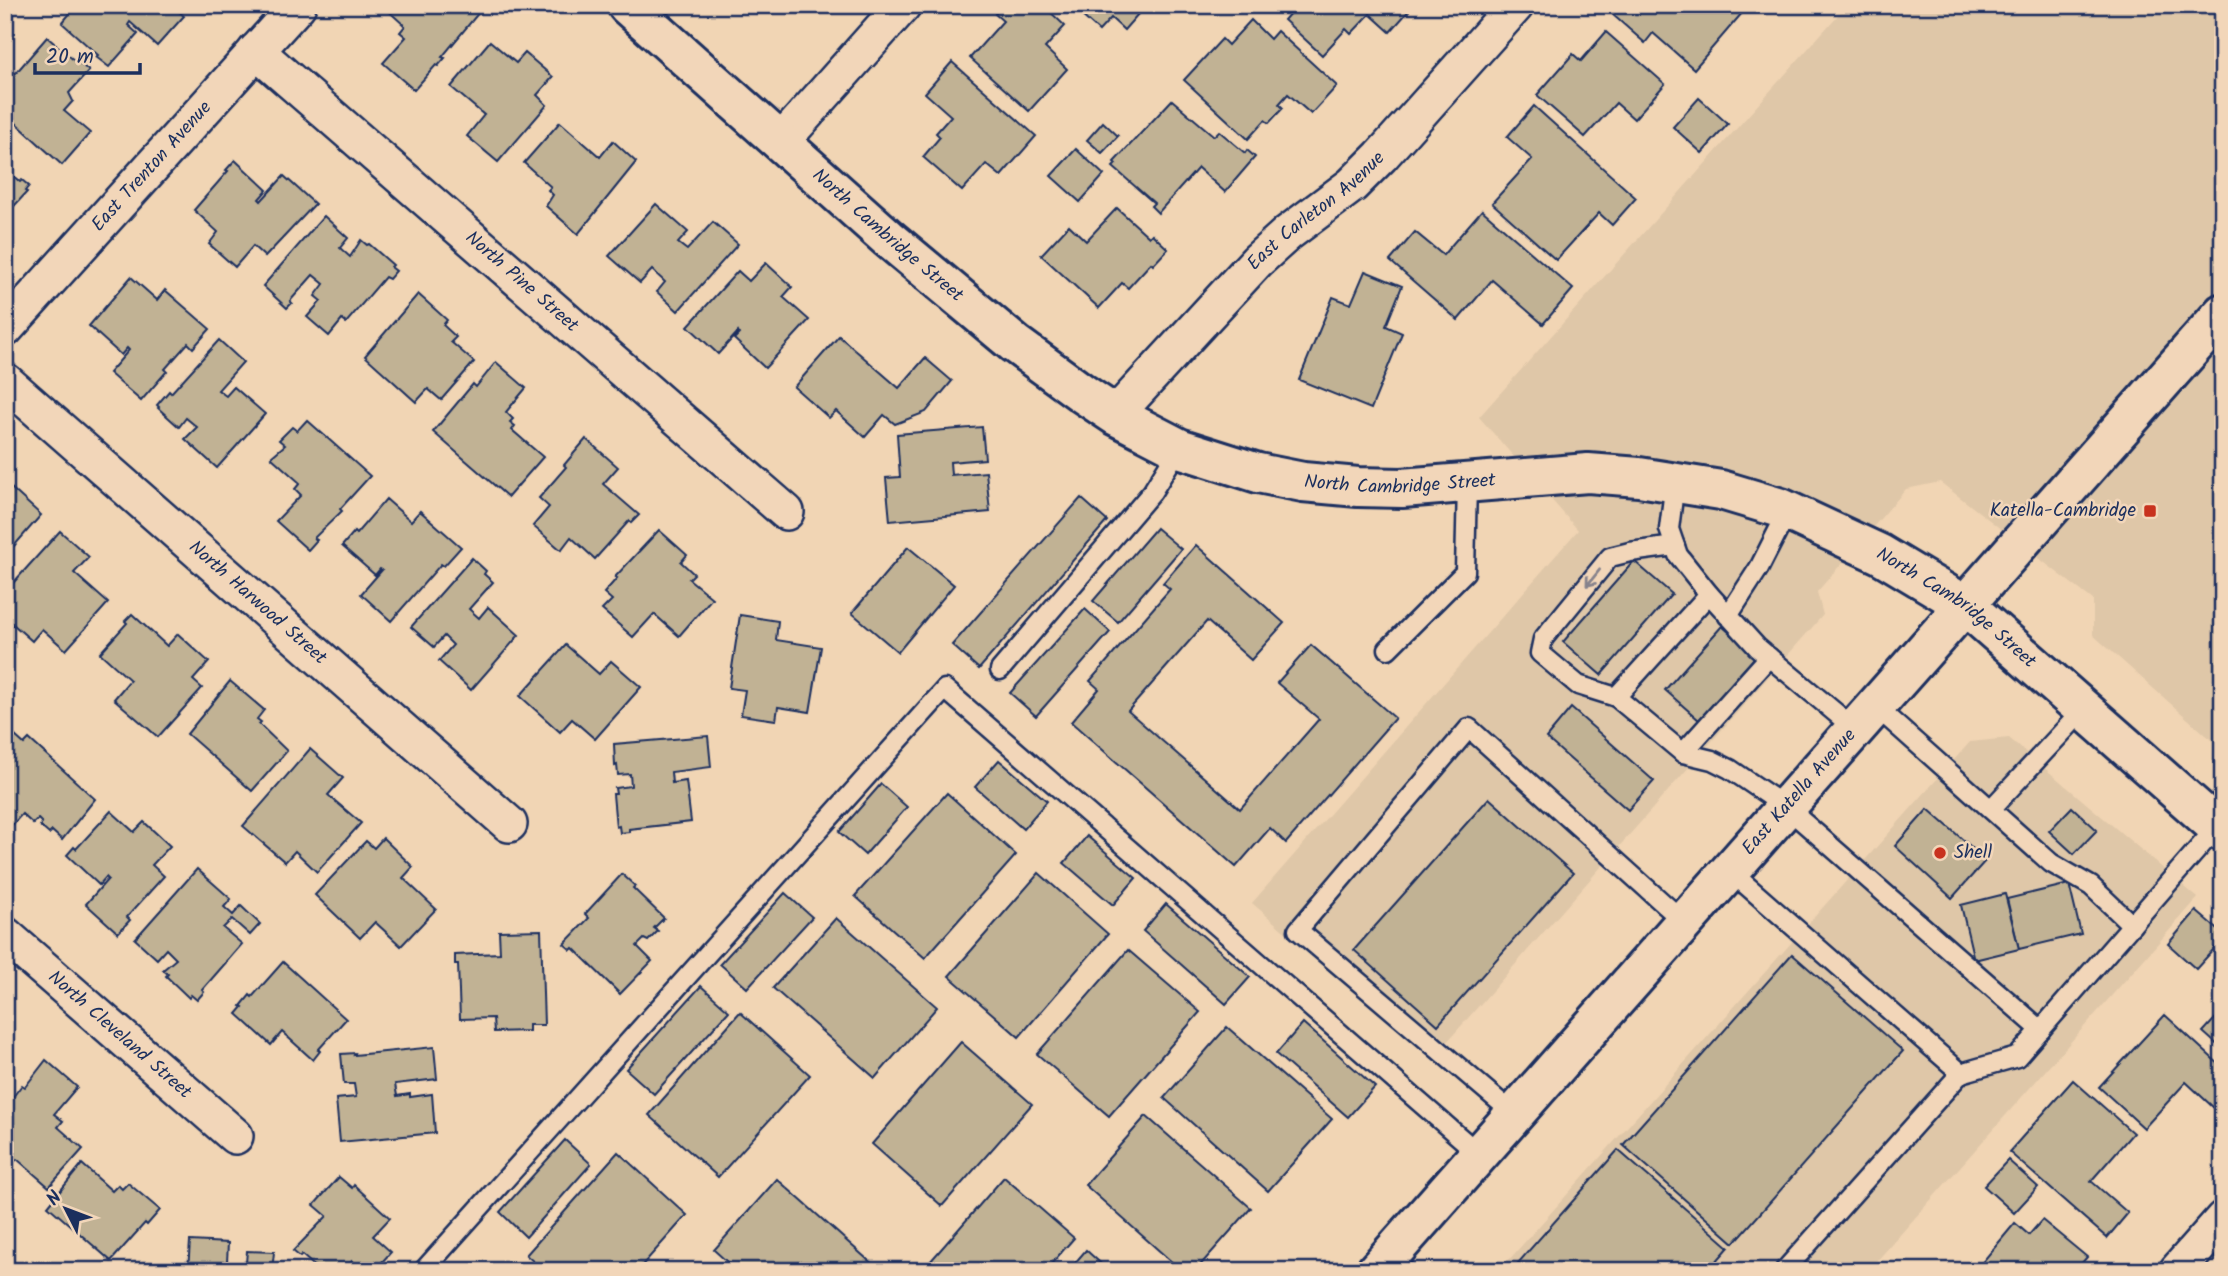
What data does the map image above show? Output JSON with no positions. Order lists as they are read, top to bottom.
{
  "streets": {
    "street": [
      "East Trenton Avenue",
      "East Carleton Avenue",
      "North Cambridge Street",
      "North Pine Street",
      "North Harwood Street",
      "East Katella Avenue",
      "North Cleveland Street"
    ]
  },
  "crossings": [
    ["East Trenton Avenue", "North Pine Street"],
    ["East Carleton Avenue", "North Cambridge Street"],
    ["North Cambridge Street", "East Katella Avenue"]
  ],
  "places": {
    "transit": ["Katella-Cambridge"],
    "other": ["Shell"]
  },
  "scale_bar": "20 m",
  "north": "top left"
}
